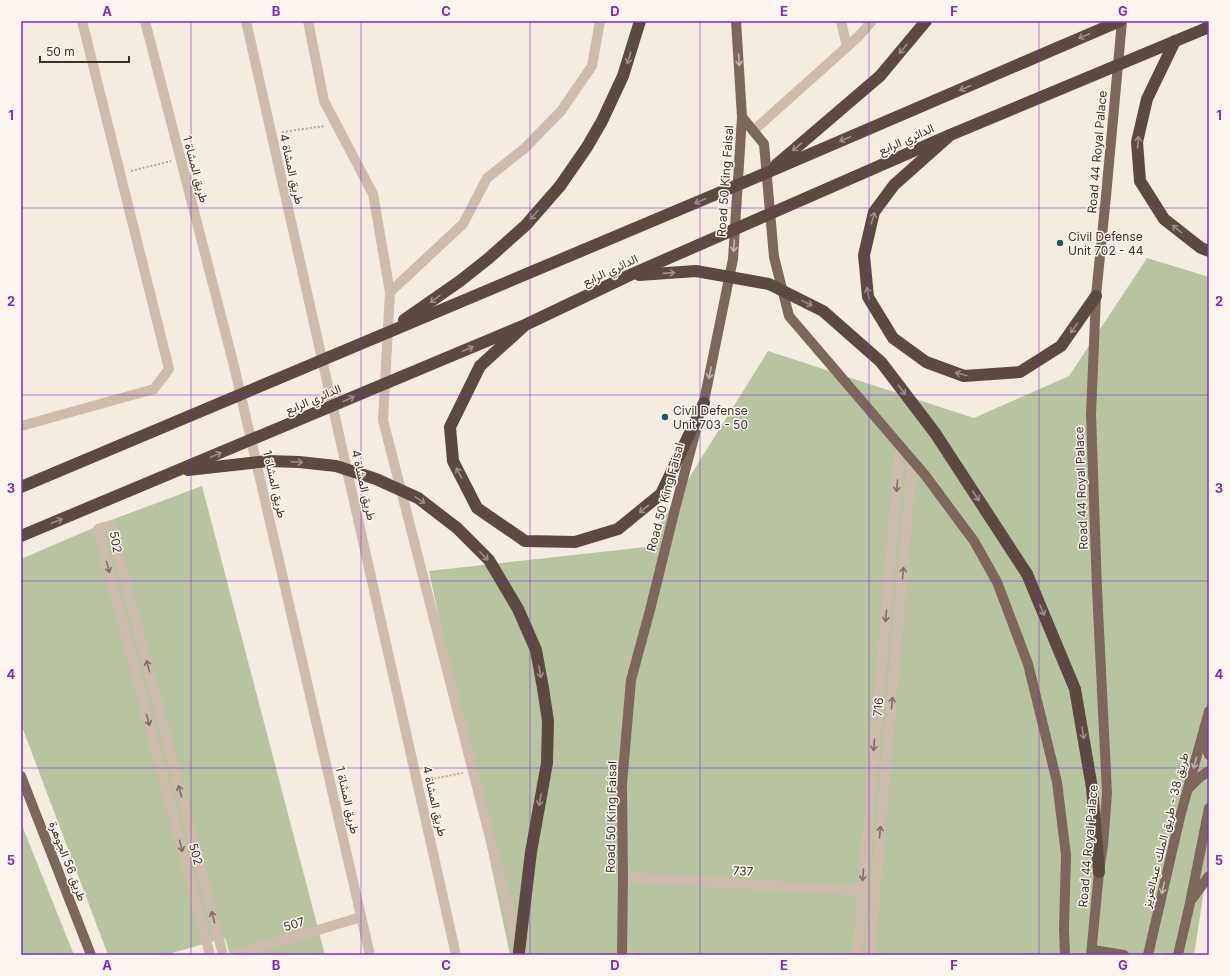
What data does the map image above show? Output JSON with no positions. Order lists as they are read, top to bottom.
{
  "streets": {
    "highway": ["الدائري الرابع"],
    "main road": [
      "Road 44 Royal Palace",
      "Road 50 King Faisal",
      "طريق 38 - طريق الملك عبدالعزيز",
      "طريق 56 الجوهرة"
    ],
    "street": [
      "طريق المشاة 1",
      "طريق المشاة 4",
      "502",
      "716",
      "737",
      "507"
    ]
  },
  "crossings": [
    ["الدائري الرابع", "Road 44 Royal Palace"],
    ["طريق المشاة 1", "507"],
    ["Road 50 King Faisal", "737"]
  ],
  "one_way": ["Road 50 King Faisal"],
  "places": ["Civil Defense Unit 702 - 44", "Civil Defense Unit 703 - 50"],
  "scale_bar": "50 m",
  "grid": {
    "columns": [
      "A",
      "B",
      "C",
      "D",
      "E",
      "F",
      "G"
    ],
    "rows": [
      "1",
      "2",
      "3",
      "4",
      "5"
    ]
  }
}
